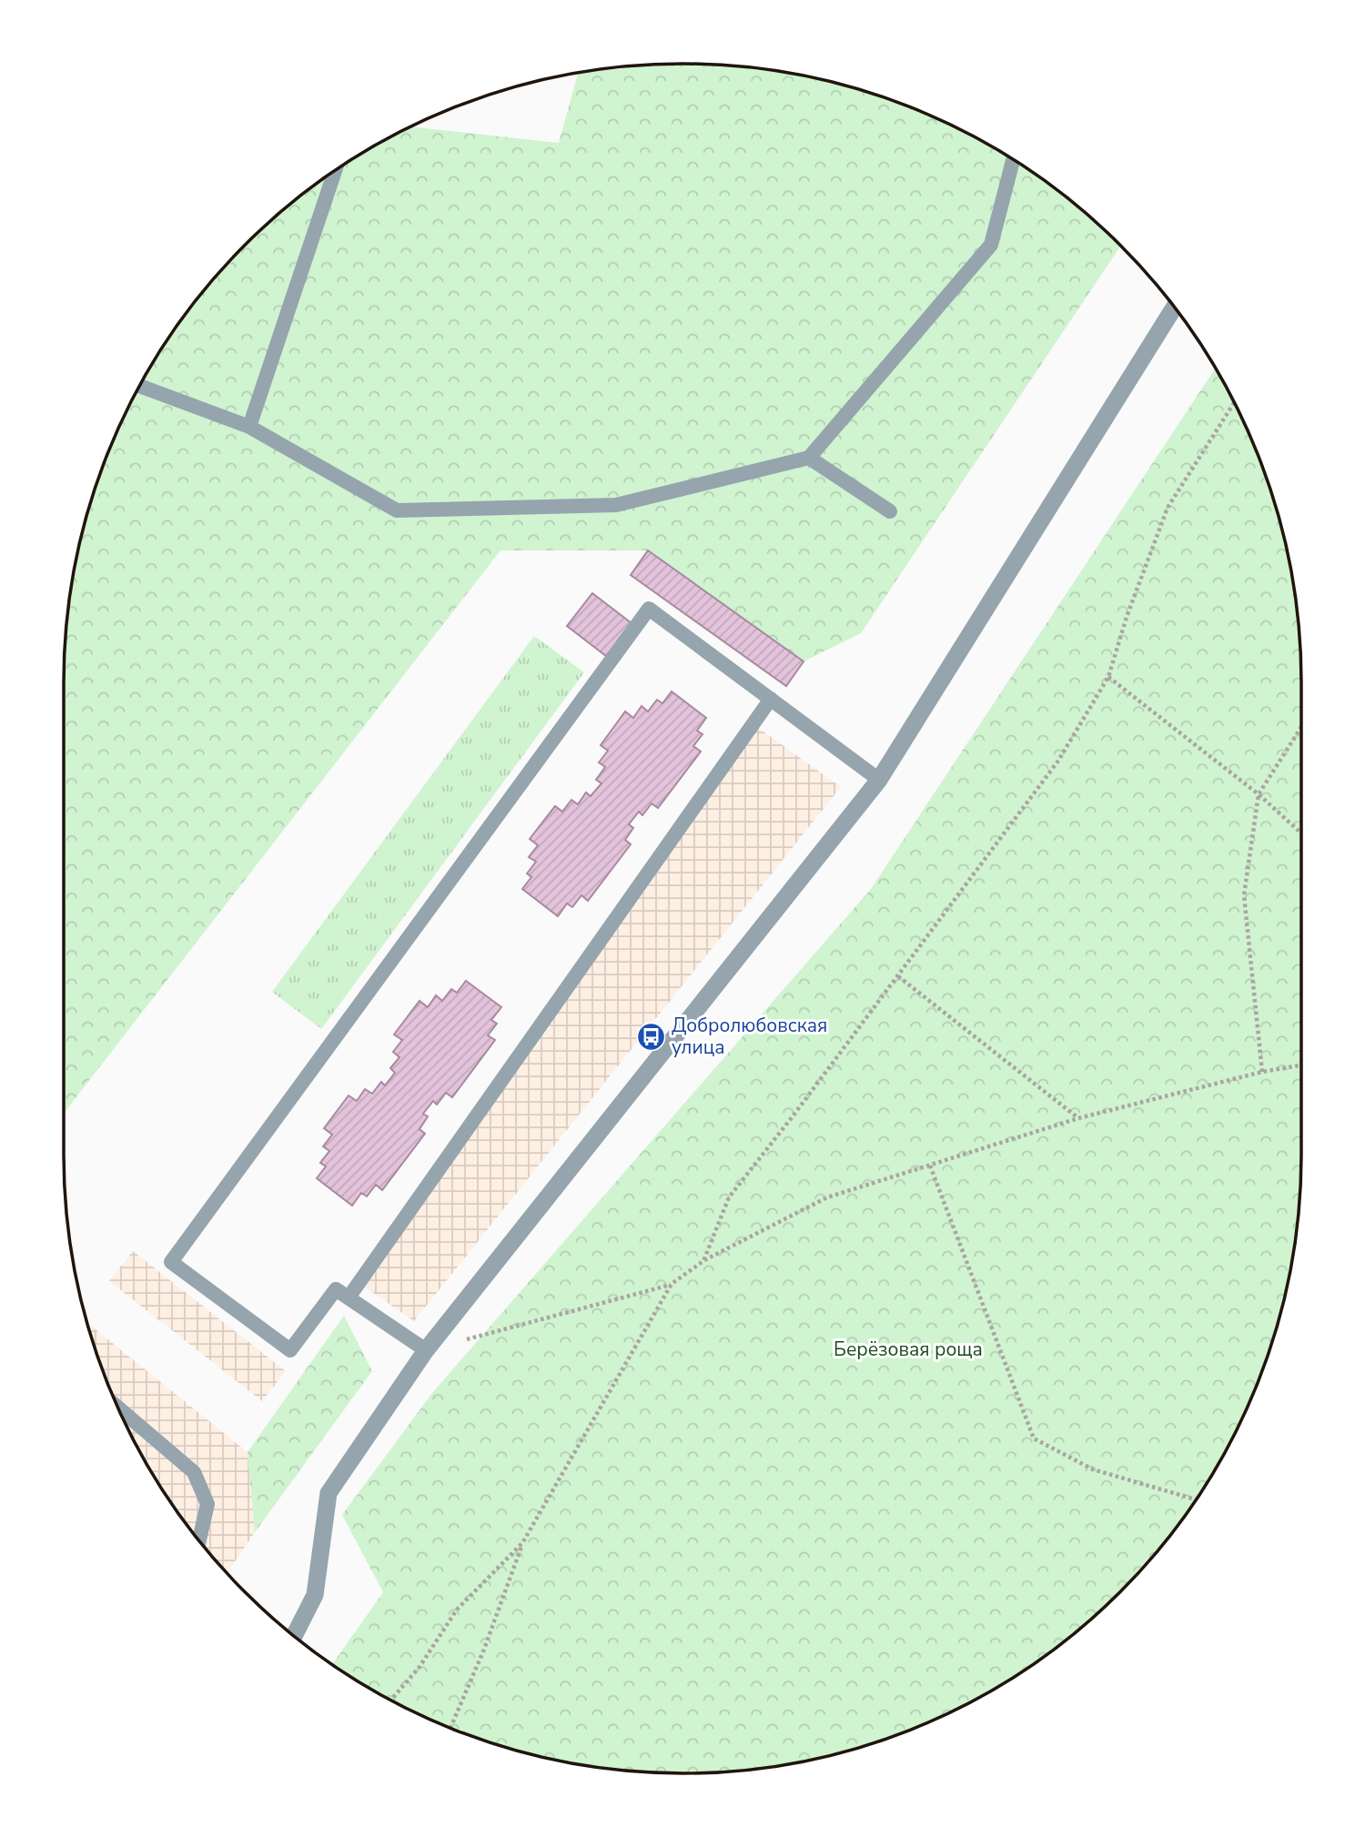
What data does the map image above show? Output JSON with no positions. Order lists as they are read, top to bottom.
{
  "parks": ["Берёзовая роща"],
  "places": {
    "bus stop": ["Добролюбовская улица"]
  }
}
